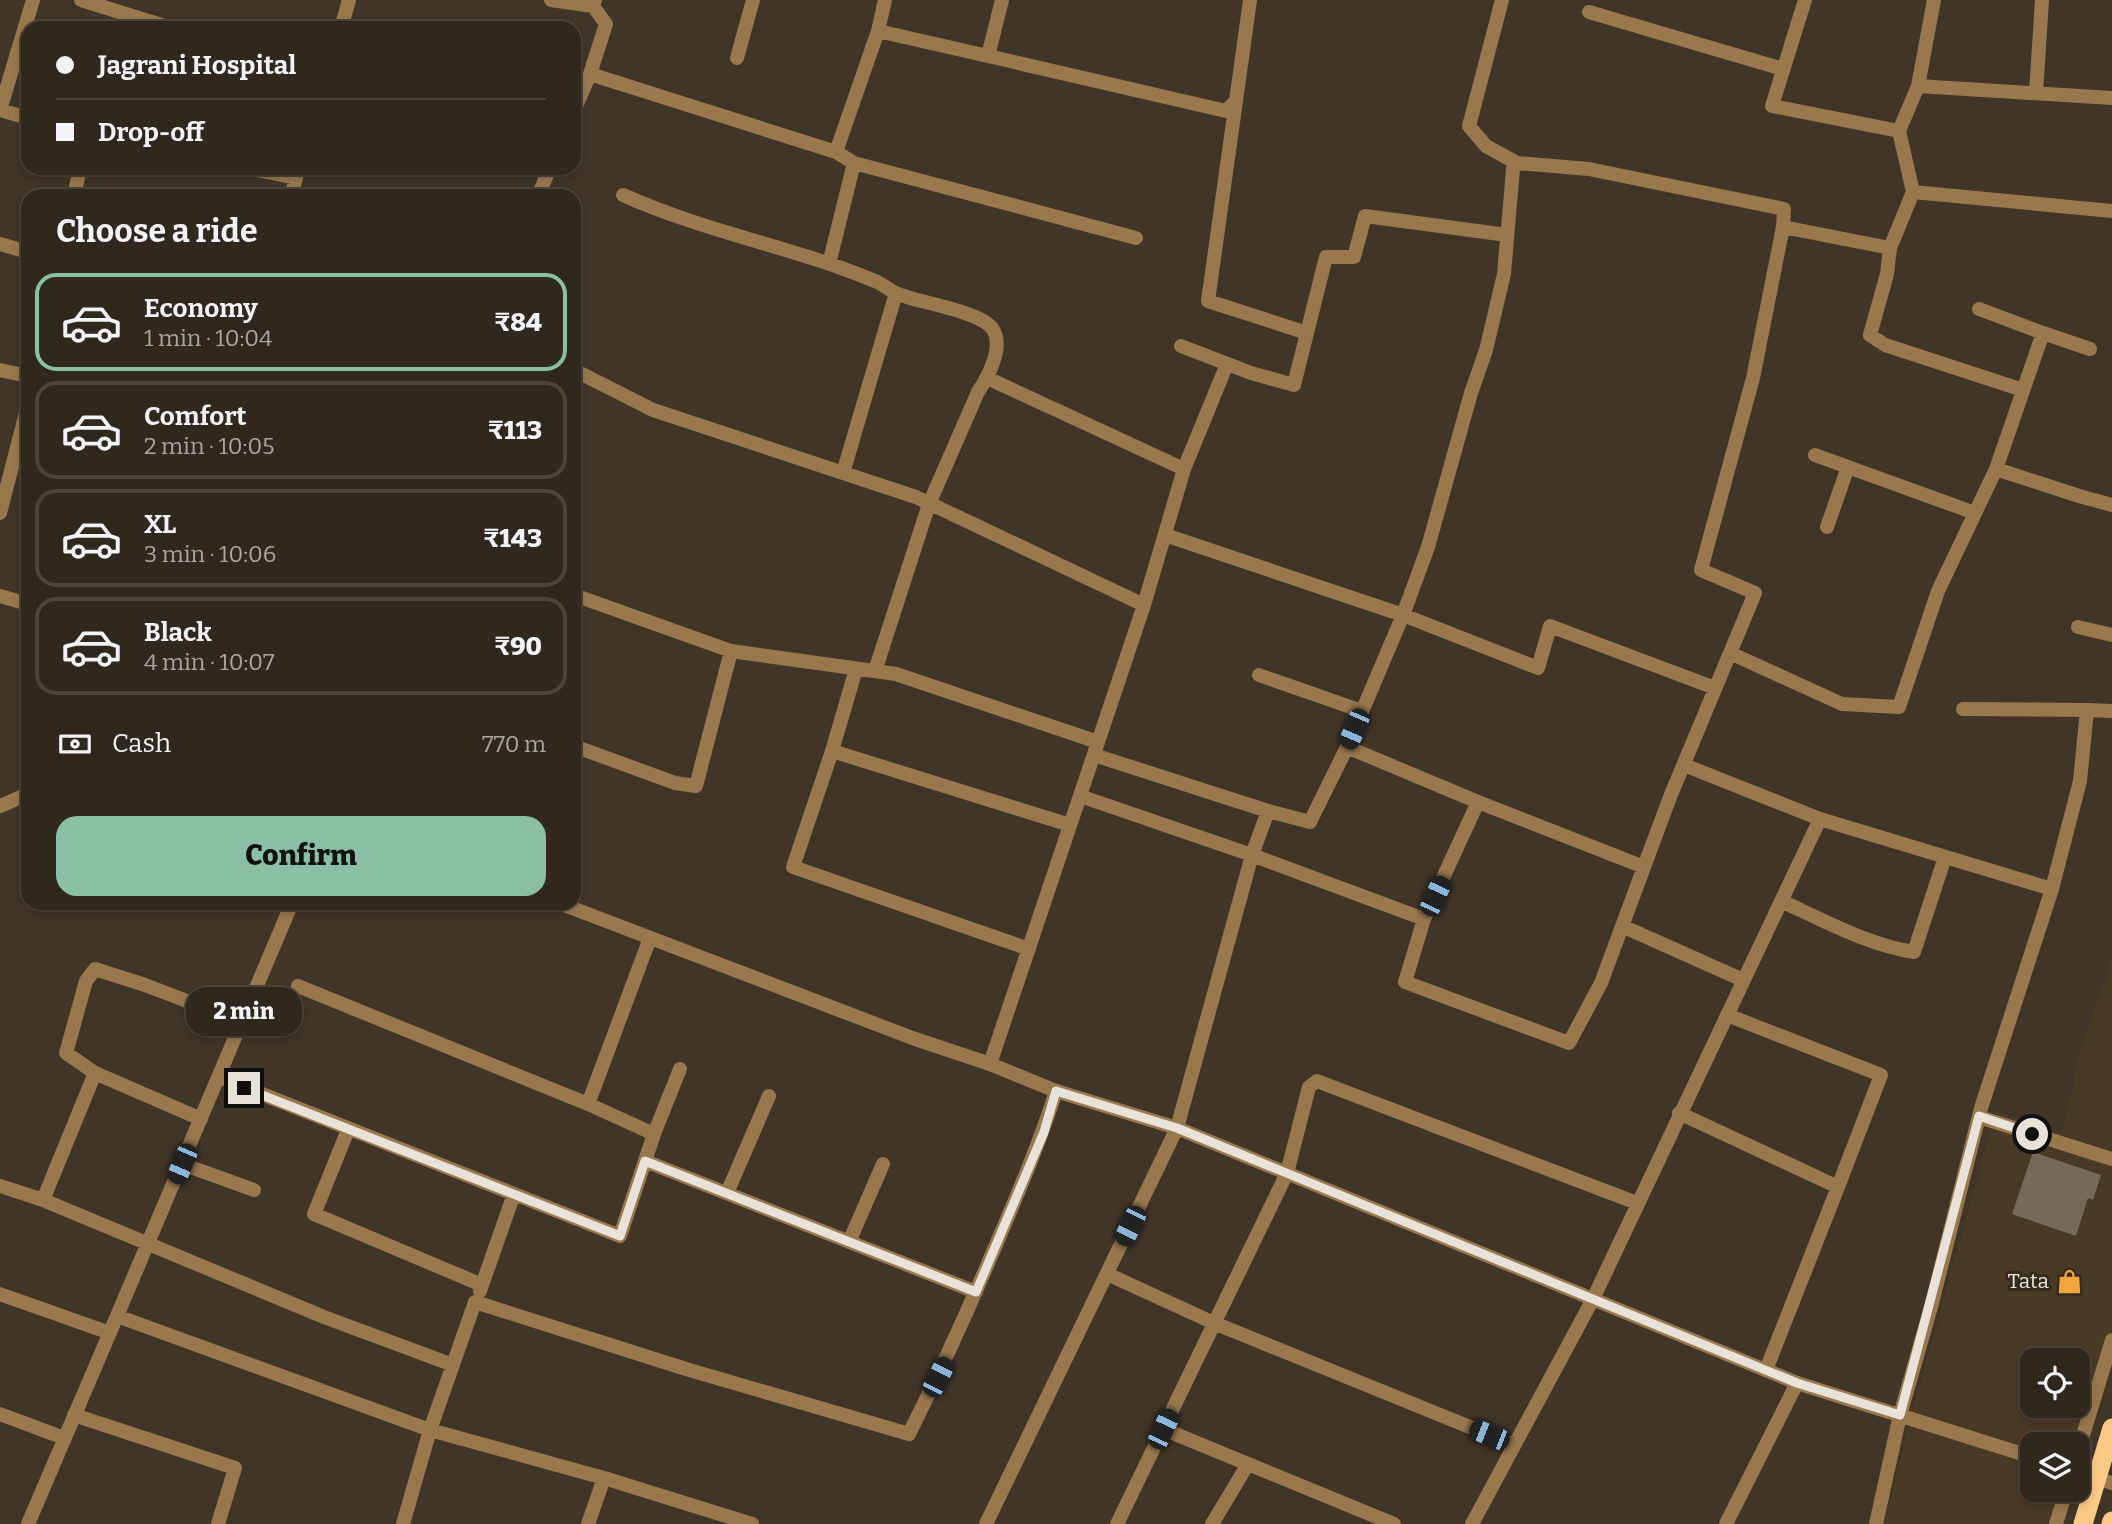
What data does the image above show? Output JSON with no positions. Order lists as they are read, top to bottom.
{
  "places": {
    "shop": ["Tata"]
  },
  "page": {
    "banner": ["Jagrani Hospital", "Drop-off"],
    "heading": "Choose a ride",
    "list": [
      {
        "name": "Economy",
        "note": "1 min · 10:04",
        "value": "₹84"
      },
      {
        "name": "Comfort",
        "note": "2 min · 10:05",
        "value": "₹113"
      },
      {
        "name": "XL",
        "note": "3 min · 10:06",
        "value": "₹143"
      },
      {
        "name": "Black",
        "note": "4 min · 10:07",
        "value": "₹90"
      }
    ],
    "pay": ["Cash", "770 m"],
    "buttons": "Confirm",
    "bubble": "2 min"
  }
}
